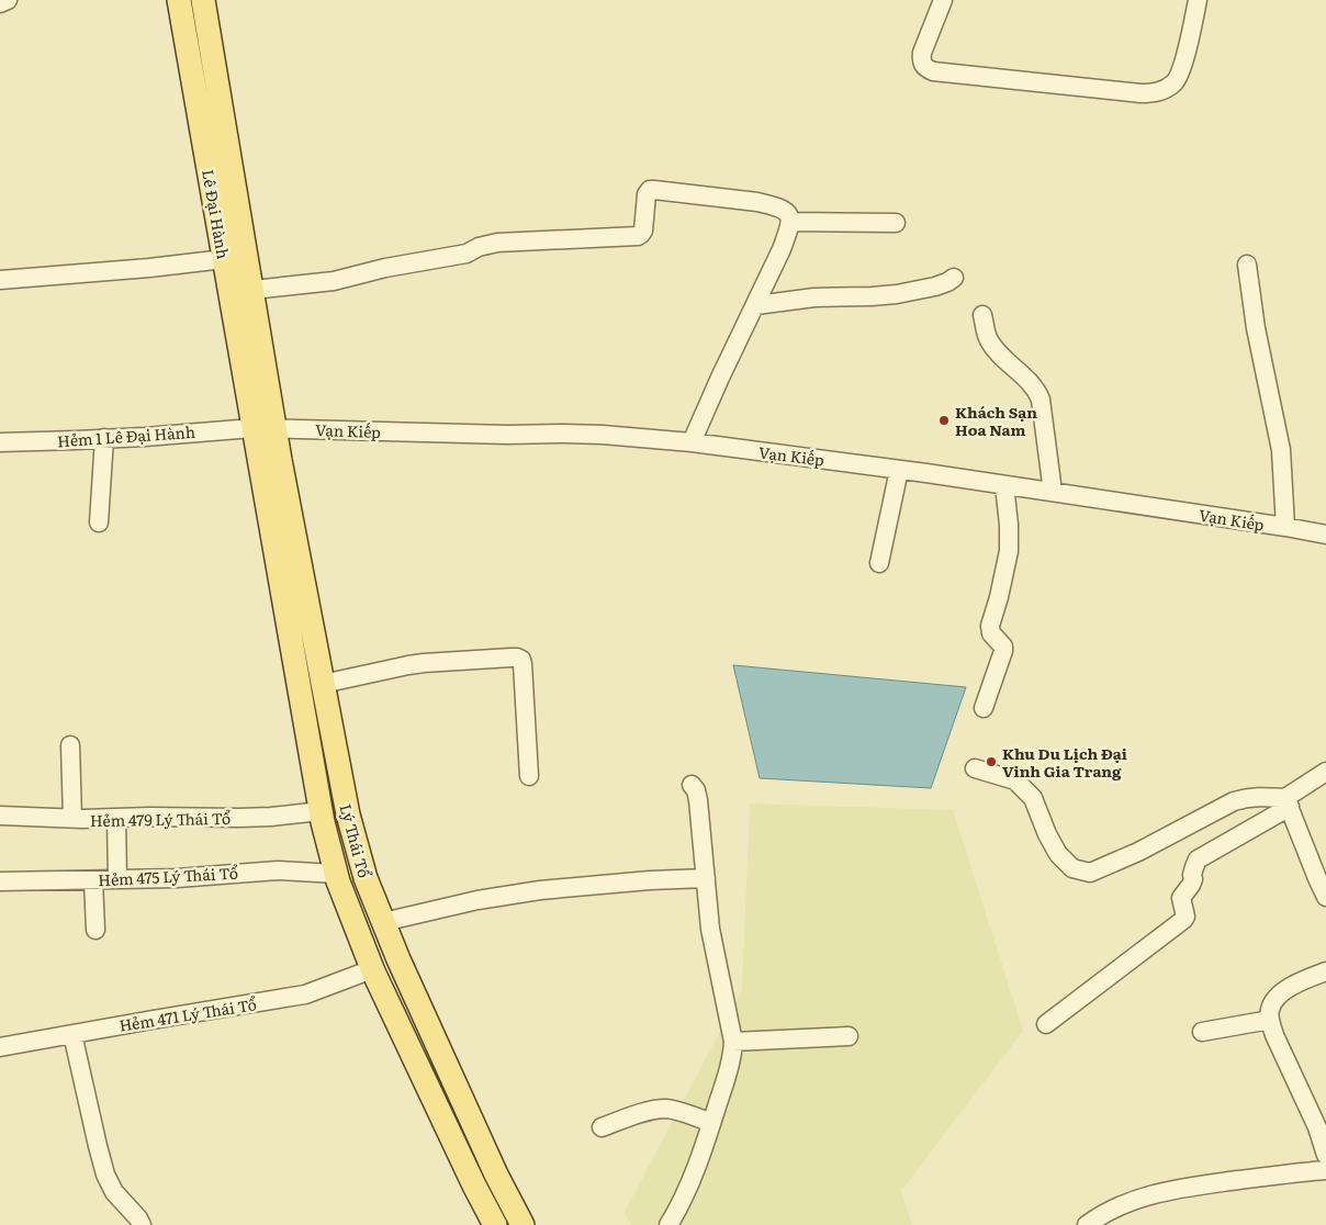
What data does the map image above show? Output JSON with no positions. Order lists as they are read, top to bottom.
{
  "streets": {
    "main road": ["Lê Đại Hành", "Lý Thái Tổ"],
    "street": [
      "Vạn Kiếp",
      "Hẻm 1 Lê Đại Hành",
      "Hẻm 479 Lý Thái Tổ",
      "Hẻm 475 Lý Thái Tổ",
      "Hẻm 471 Lý Thái Tổ"
    ]
  },
  "crossings": [
    ["Lê Đại Hành", "Vạn Kiếp"],
    ["Lê Đại Hành", "Hẻm 1 Lê Đại Hành"],
    ["Lê Đại Hành", "Lý Thái Tổ"],
    ["Vạn Kiếp", "Hẻm 1 Lê Đại Hành"],
    ["Vạn Kiếp", "Lý Thái Tổ"],
    ["Hẻm 1 Lê Đại Hành", "Lý Thái Tổ"],
    ["Hẻm 479 Lý Thái Tổ", "Lý Thái Tổ"],
    ["Lý Thái Tổ", "Hẻm 475 Lý Thái Tổ"],
    ["Lý Thái Tổ", "Hẻm 471 Lý Thái Tổ"]
  ],
  "places": ["Khách Sạn Hoa Nam", "Khu Du Lịch Đại Vinh Gia Trang"]
}
